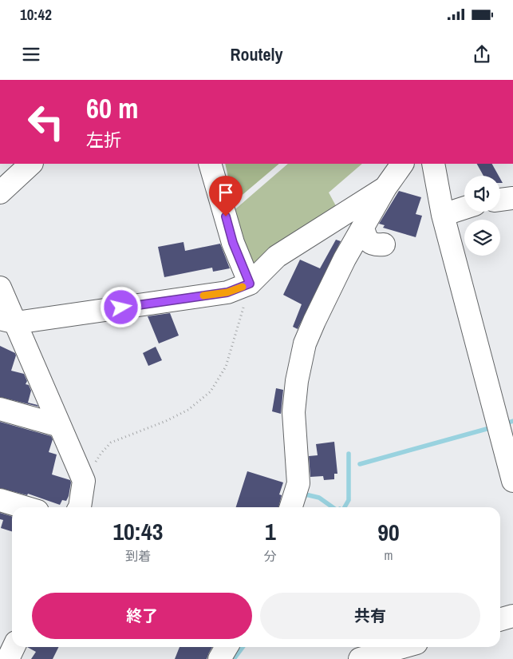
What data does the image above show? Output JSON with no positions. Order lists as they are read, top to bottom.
{
  "page": {
    "status": "10:42",
    "header": "Routely",
    "turn": ["60 m", "左折"],
    "eta": [
      "10:43",
      "到着",
      "1",
      "分",
      "90",
      "m"
    ],
    "buttons": ["終了", "共有"]
  }
}
